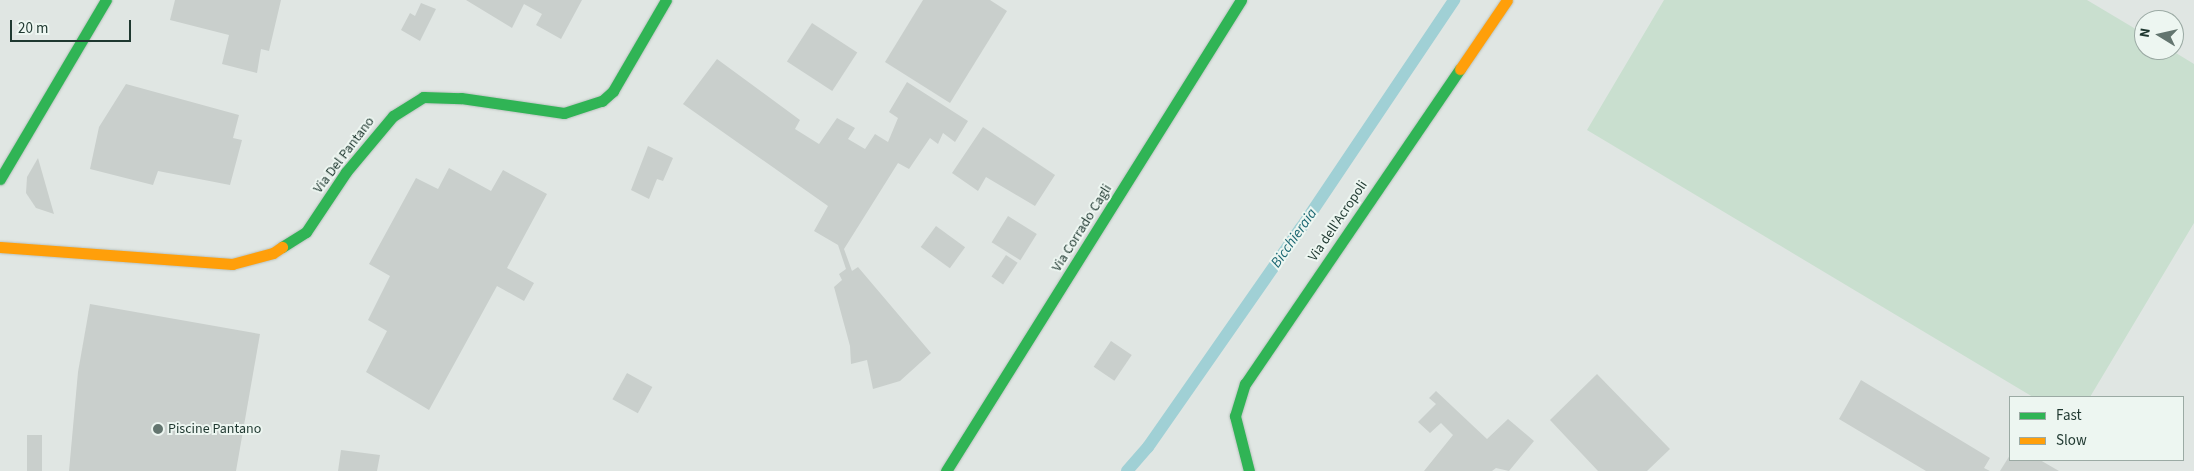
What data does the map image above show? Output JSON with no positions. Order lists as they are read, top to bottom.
{
  "streets": {
    "street": ["Via Del Pantano", "Via dell'Acropoli", "Via Corrado Cagli"]
  },
  "water": ["Bicchieraia"],
  "places": ["Piscine Pantano"],
  "legend": ["Fast", "Slow"],
  "scale_bar": "20 m",
  "north": "left"
}
